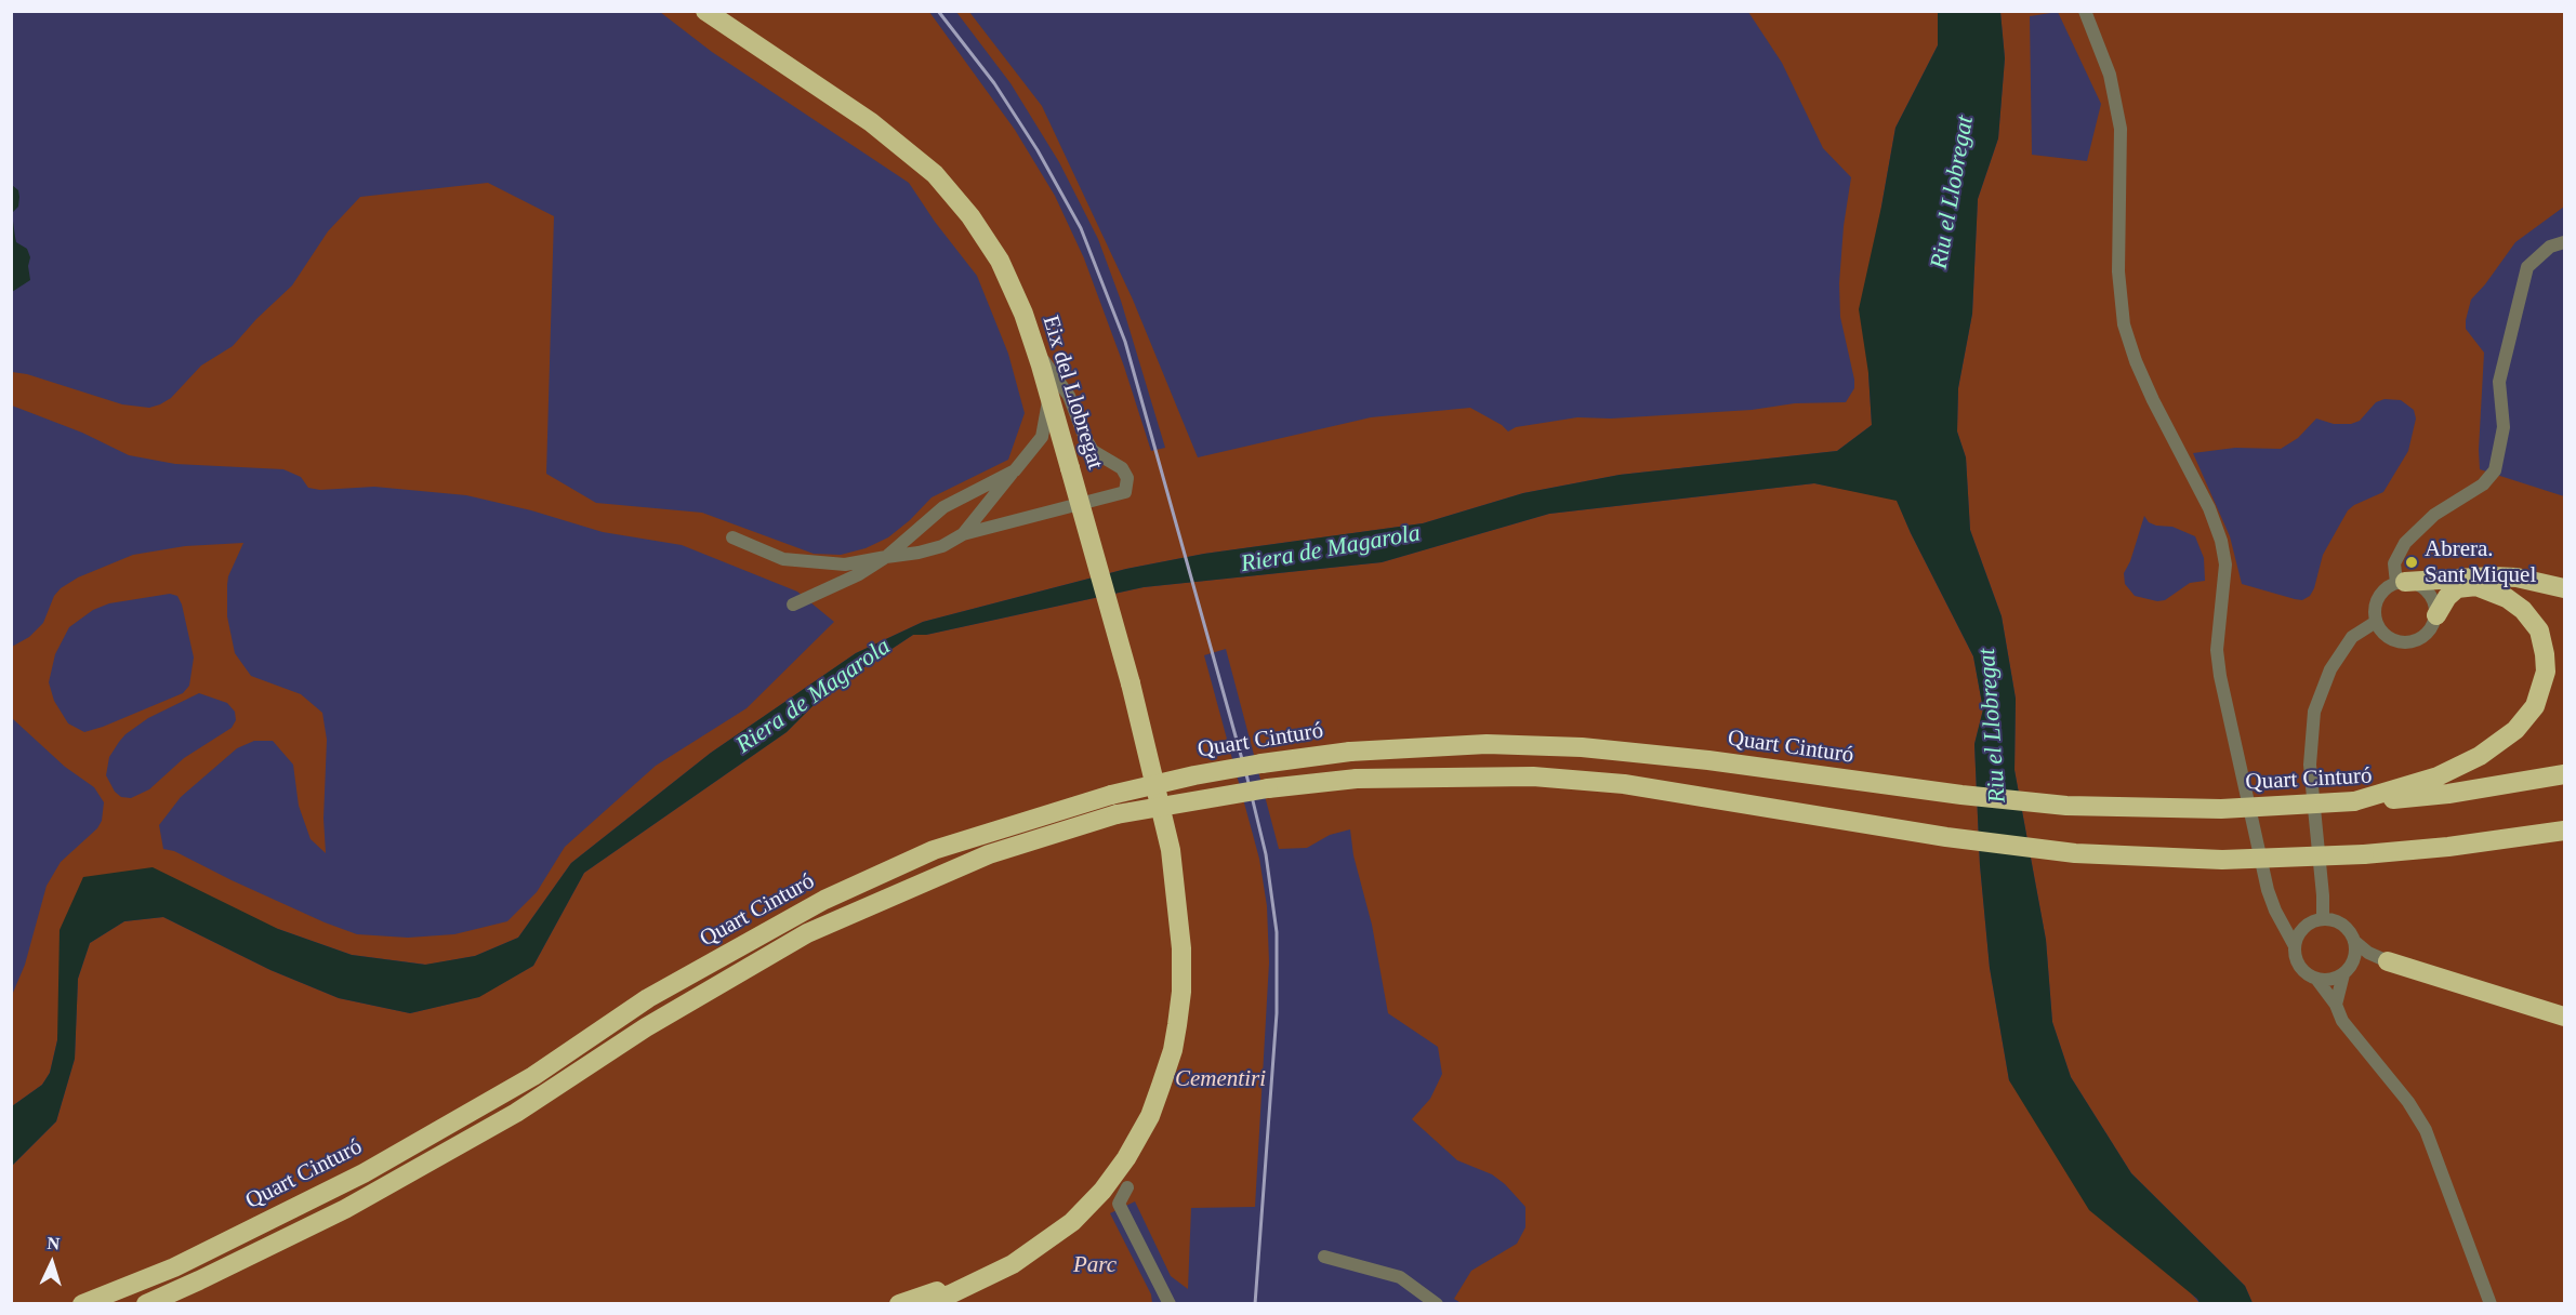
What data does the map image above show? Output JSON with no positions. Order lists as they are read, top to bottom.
{
  "streets": {
    "highway": ["Eix del Llobregat", "Quart Cinturó"]
  },
  "water": ["Riu el Llobregat", "Riera de Magarola"],
  "parks": ["Cementiri", "Parc"],
  "places": ["Abrera. Sant Miquel"],
  "north": "top"
}
